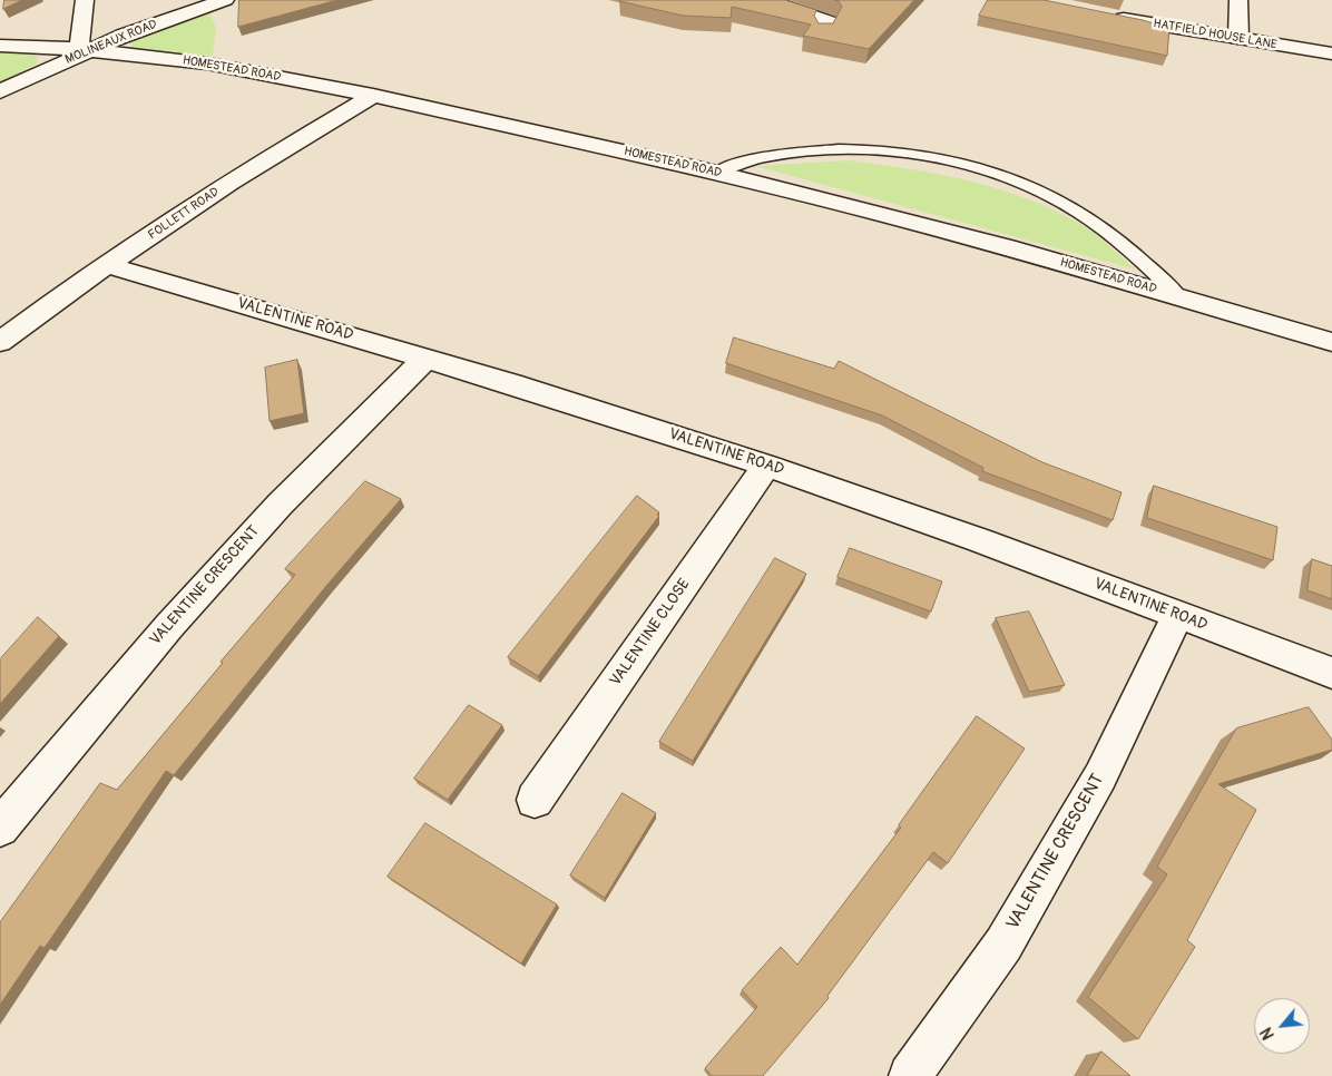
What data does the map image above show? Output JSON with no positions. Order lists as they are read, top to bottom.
{
  "streets": {
    "street": [
      "HATFIELD HOUSE LANE",
      "MOLINEAUX ROAD",
      "HOMESTEAD ROAD",
      "FOLLETT ROAD",
      "VALENTINE ROAD",
      "VALENTINE CRESCENT",
      "VALENTINE CLOSE"
    ]
  },
  "crossings": [
    ["MOLINEAUX ROAD", "HOMESTEAD ROAD"],
    ["HOMESTEAD ROAD", "FOLLETT ROAD"],
    ["FOLLETT ROAD", "VALENTINE ROAD"],
    ["VALENTINE ROAD", "VALENTINE CRESCENT"],
    ["VALENTINE ROAD", "VALENTINE CLOSE"]
  ],
  "north": "bottom left"
}
